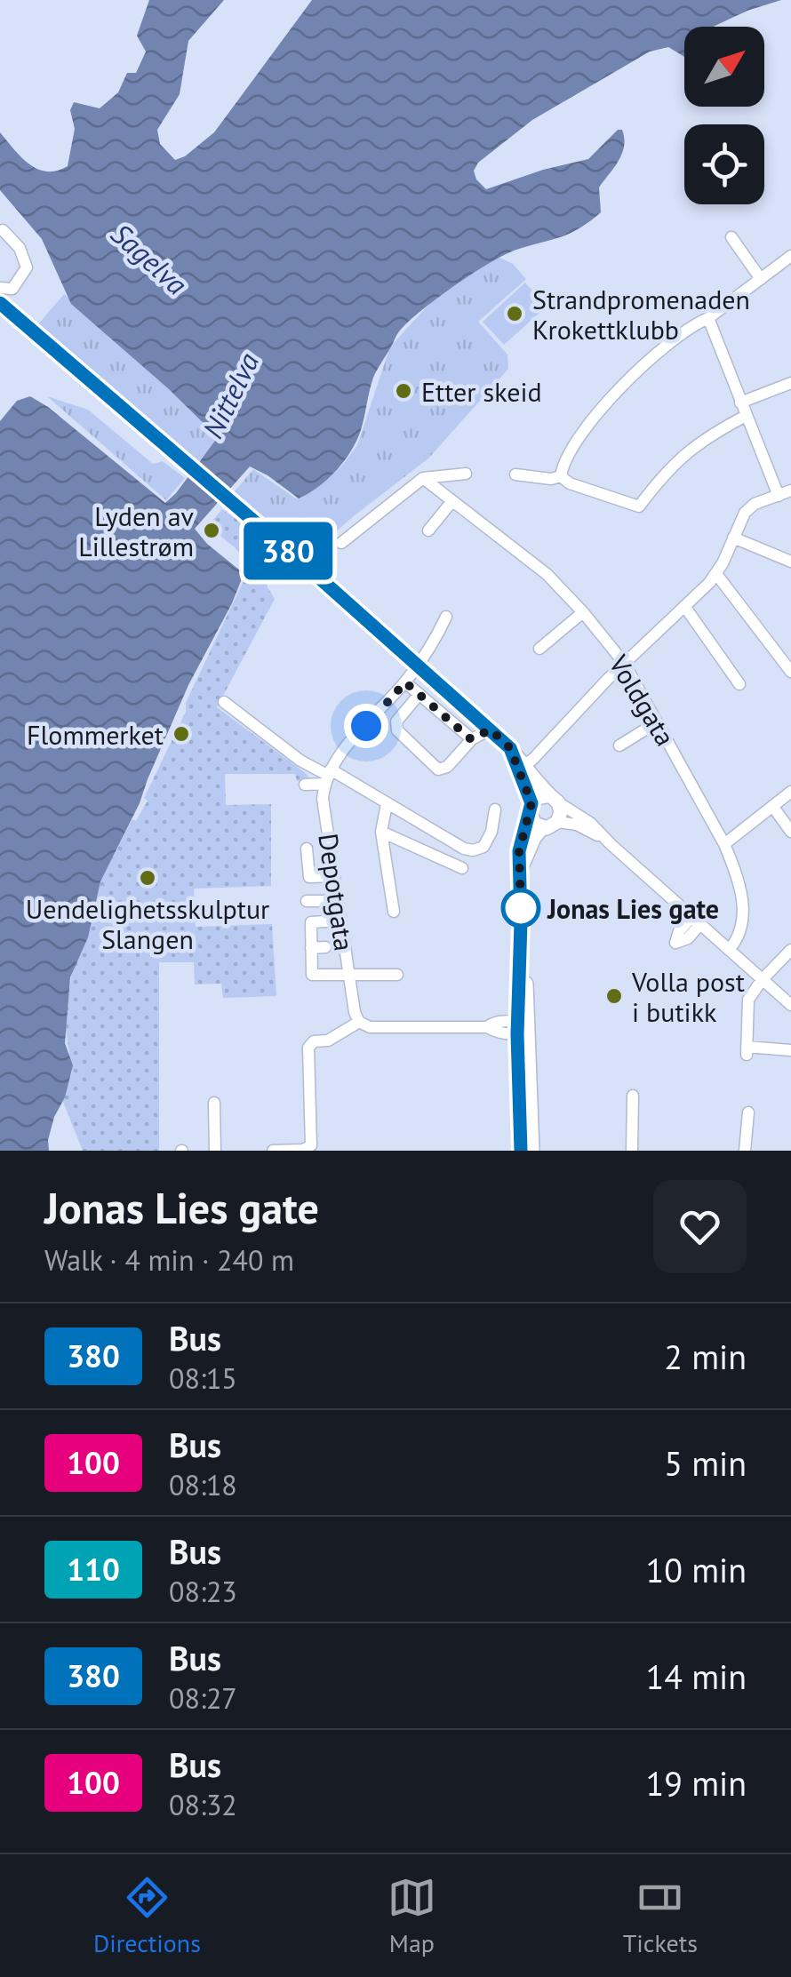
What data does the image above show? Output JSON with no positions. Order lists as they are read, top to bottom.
{
  "streets": {
    "street": ["Voldgata", "Depotgata"]
  },
  "water": ["Sagelva", "Nittelva"],
  "places": [
    "Strandpromenaden Krokettklubb",
    "Etter skeid",
    "Lyden av Lillestrøm",
    "Flommerket",
    "Uendelighetsskulptur Slangen",
    "Jonas Lies gate",
    "Volla post i butikk"
  ],
  "lines": ["bus line 380"],
  "north": "top right",
  "page": {
    "on_map": "380",
    "heading": ["Jonas Lies gate", "Walk · 4 min · 240 m"],
    "list": [
      {
        "mark": "380",
        "name": "Bus",
        "note": "08:15",
        "value": "2 min"
      },
      {
        "mark": "100",
        "name": "Bus",
        "note": "08:18",
        "value": "5 min"
      },
      {
        "mark": "110",
        "name": "Bus",
        "note": "08:23",
        "value": "10 min"
      },
      {
        "mark": "380",
        "name": "Bus",
        "note": "08:27",
        "value": "14 min"
      },
      {
        "mark": "100",
        "name": "Bus",
        "note": "08:32",
        "value": "19 min"
      }
    ],
    "tabs": ["Directions", "Map", "Tickets"]
  }
}
